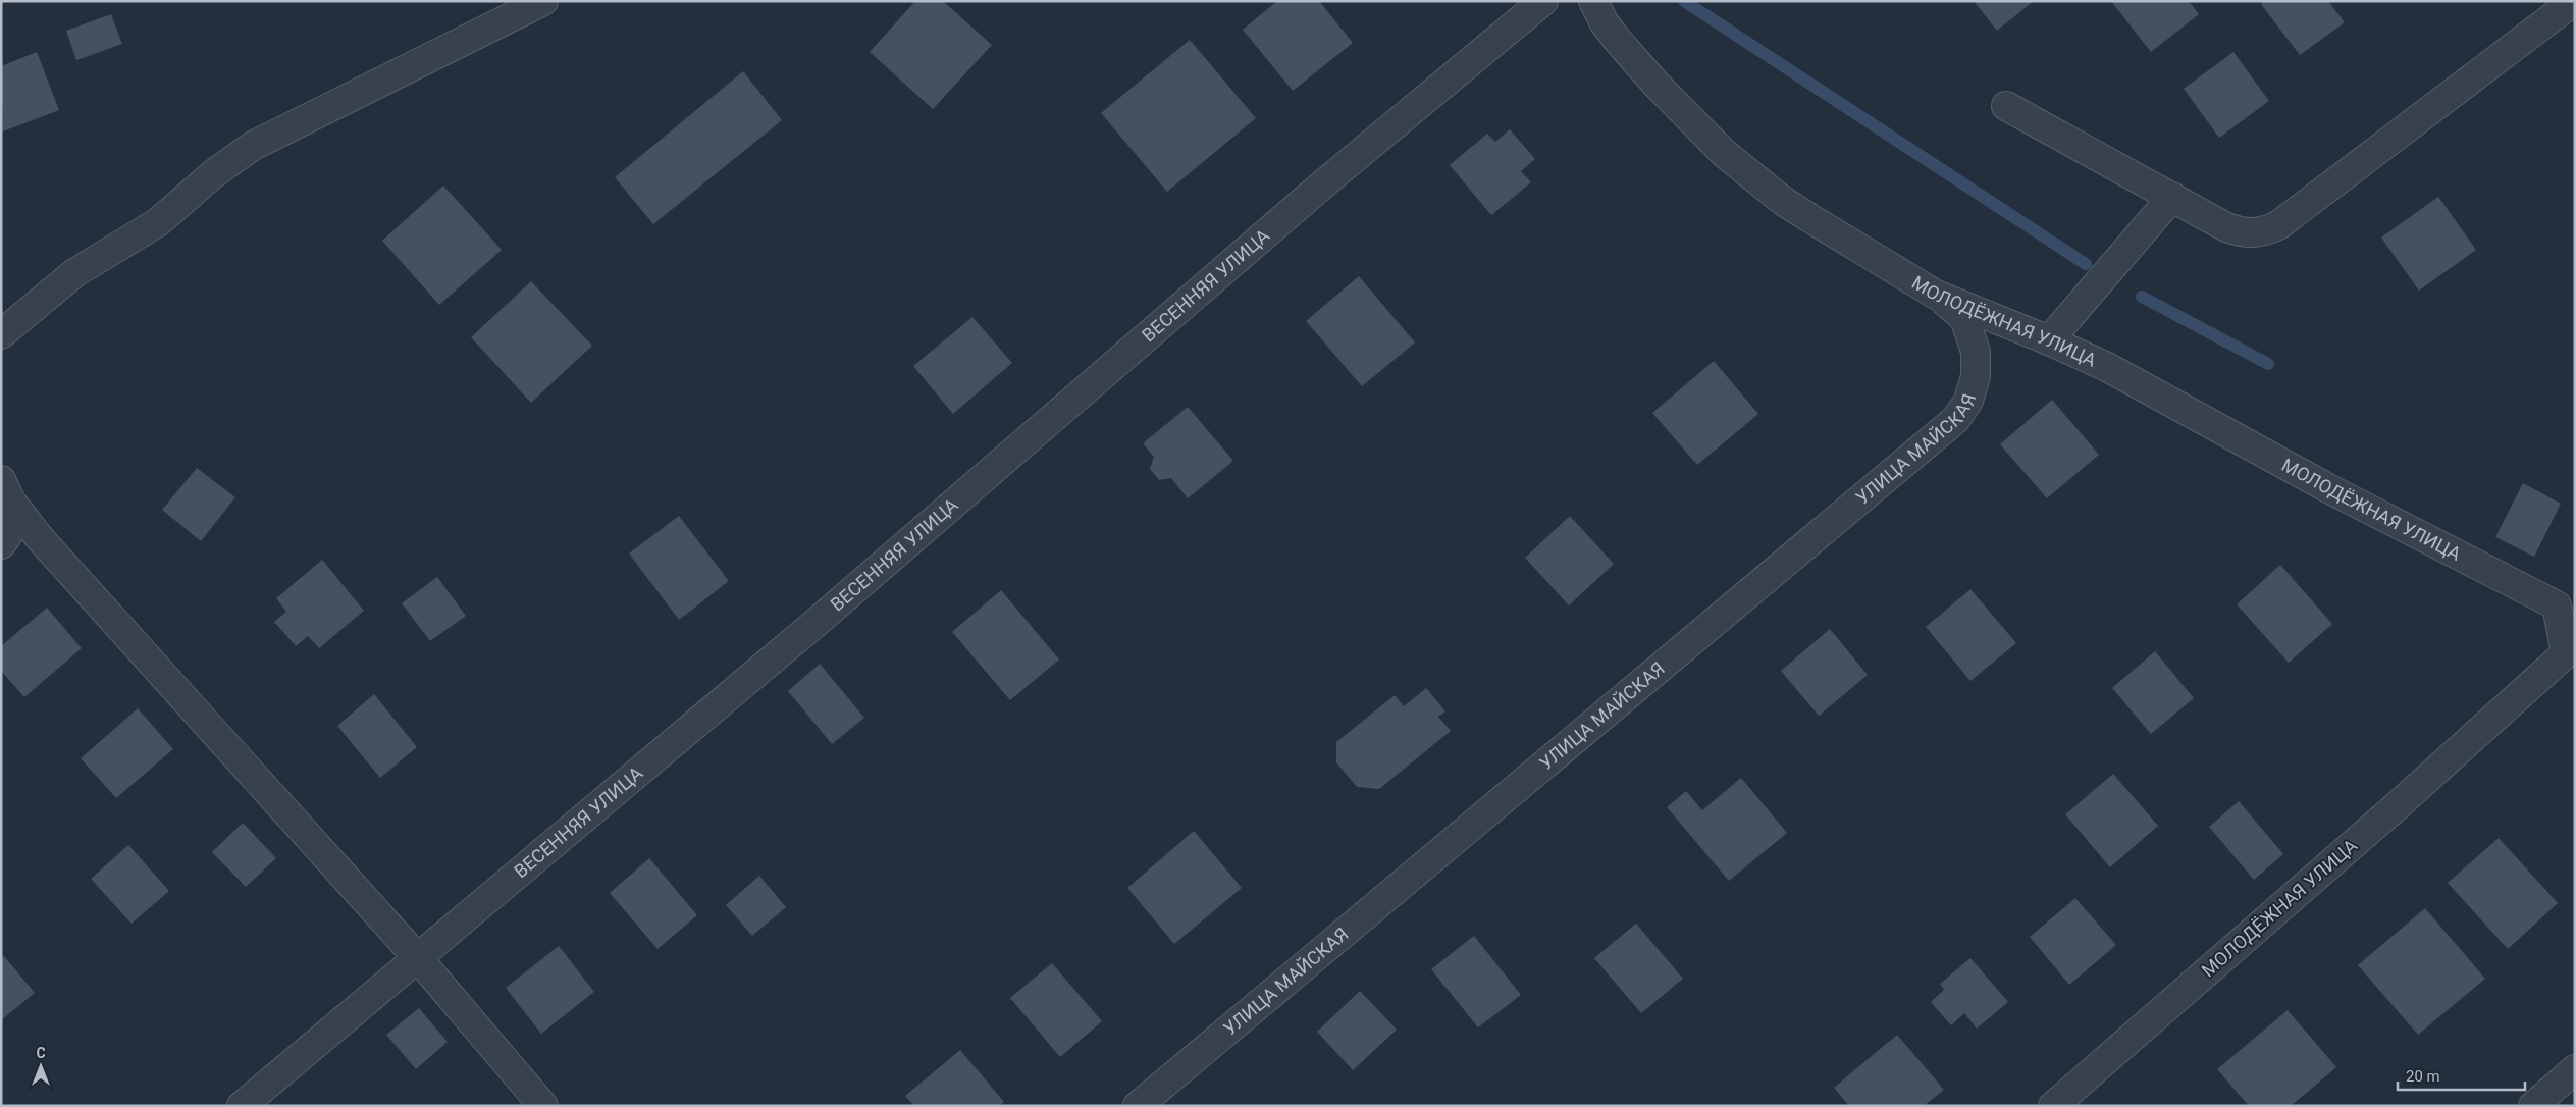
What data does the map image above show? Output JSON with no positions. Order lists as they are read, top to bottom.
{
  "streets": {
    "street": ["ВЕСЕННЯЯ УЛИЦА", "МОЛОДЁЖНАЯ УЛИЦА", "УЛИЦА МАЙСКАЯ"]
  },
  "crossings": [
    ["МОЛОДЁЖНАЯ УЛИЦА", "УЛИЦА МАЙСКАЯ"]
  ],
  "scale_bar": "20 m",
  "north": "top"
}
